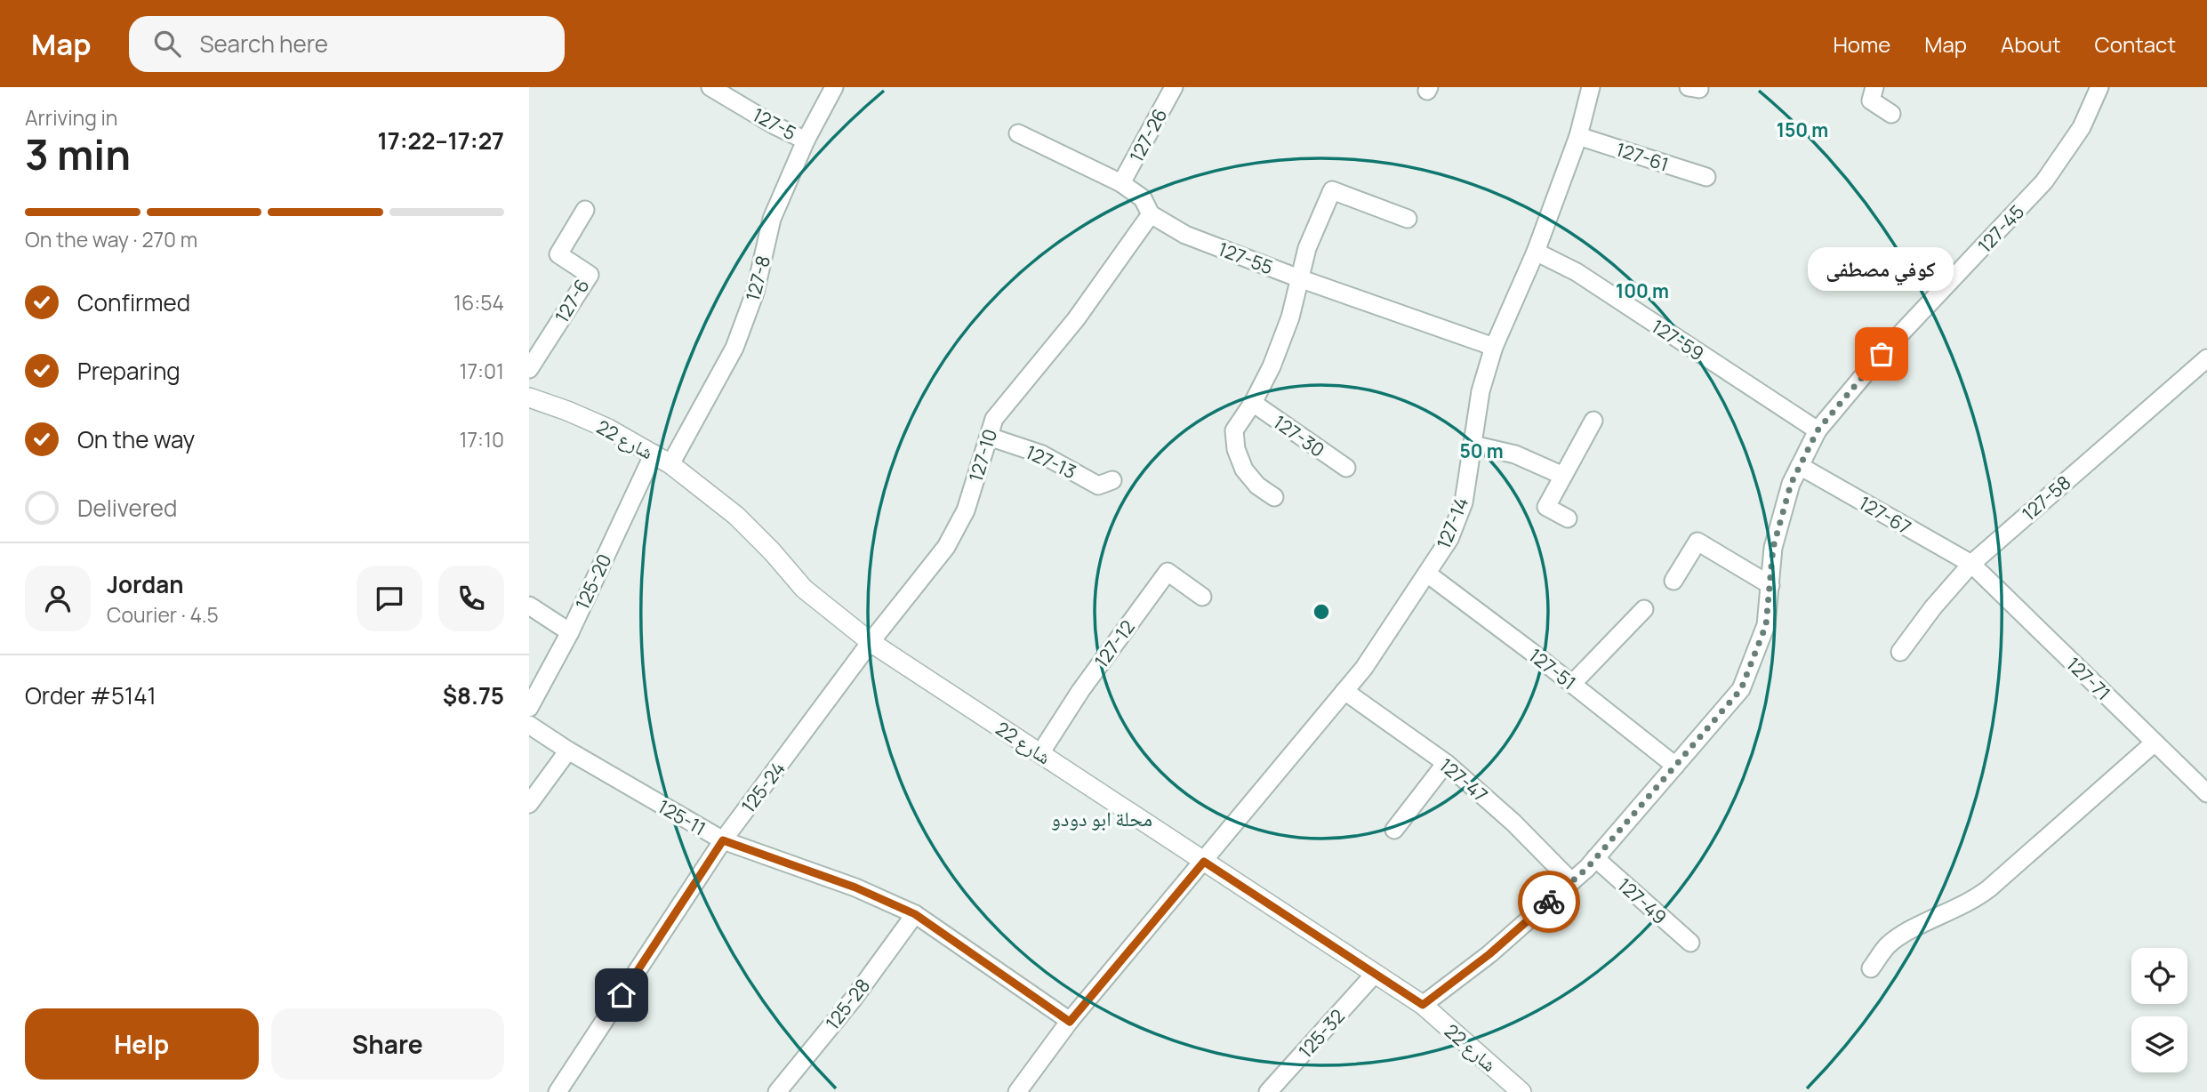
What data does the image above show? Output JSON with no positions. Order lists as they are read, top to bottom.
{
  "streets": {
    "street": ["شارع 22"],
    "lane": [
      "127-5",
      "127-26",
      "127-61",
      "127-45",
      "127-55",
      "127-8",
      "127-6",
      "127-59",
      "127-30",
      "127-10",
      "127-13",
      "127-58",
      "127-67",
      "127-14",
      "125-20",
      "127-12",
      "127-51",
      "127-71",
      "127-47",
      "125-24",
      "125-11",
      "127-49",
      "125-28",
      "125-32"
    ]
  },
  "crossings": [
    ["127-5", "127-8"],
    ["127-26", "127-55"],
    ["127-61", "127-14"],
    ["127-45", "127-59"],
    ["127-45", "شارع 22"],
    ["127-45", "127-67"],
    ["127-45", "127-51"],
    ["127-45", "127-47"],
    ["127-45", "127-49"],
    ["127-55", "127-10"],
    ["127-55", "127-14"],
    ["127-8", "شارع 22"],
    ["127-59", "127-14"],
    ["شارع 22", "127-10"],
    ["شارع 22", "127-14"],
    ["شارع 22", "125-20"],
    ["شارع 22", "127-12"],
    ["شارع 22", "125-24"],
    ["شارع 22", "125-32"],
    ["127-10", "127-13"],
    ["127-10", "125-24"],
    ["127-58", "127-67"],
    ["127-58", "127-71"],
    ["127-67", "127-71"],
    ["127-14", "127-51"],
    ["127-14", "127-47"],
    ["127-14", "125-11"],
    ["125-24", "125-11"],
    ["125-11", "125-28"]
  ],
  "districts": ["محلة ابو دودو"],
  "places": ["كوفي مصطفى"],
  "page": {
    "header": "Map",
    "search": "Search here",
    "nav": [
      "Home",
      "Map",
      "About",
      "Contact"
    ],
    "heading": ["3 min", "Arriving in", "17:22–17:27"],
    "panel": [
      "Jordan",
      "Courier · 4.5",
      "Order #5141",
      "$8.75"
    ],
    "bar": "On the way · 270 m",
    "bubble": "كوفي مصطفى",
    "list": [
      ["Confirmed", "16:54"],
      ["Preparing", "17:01"],
      ["On the way", "17:10"],
      "Delivered"
    ],
    "buttons": ["Help", "Share"]
  },
  "rings": ["150 m", "100 m", "50 m"]
}
